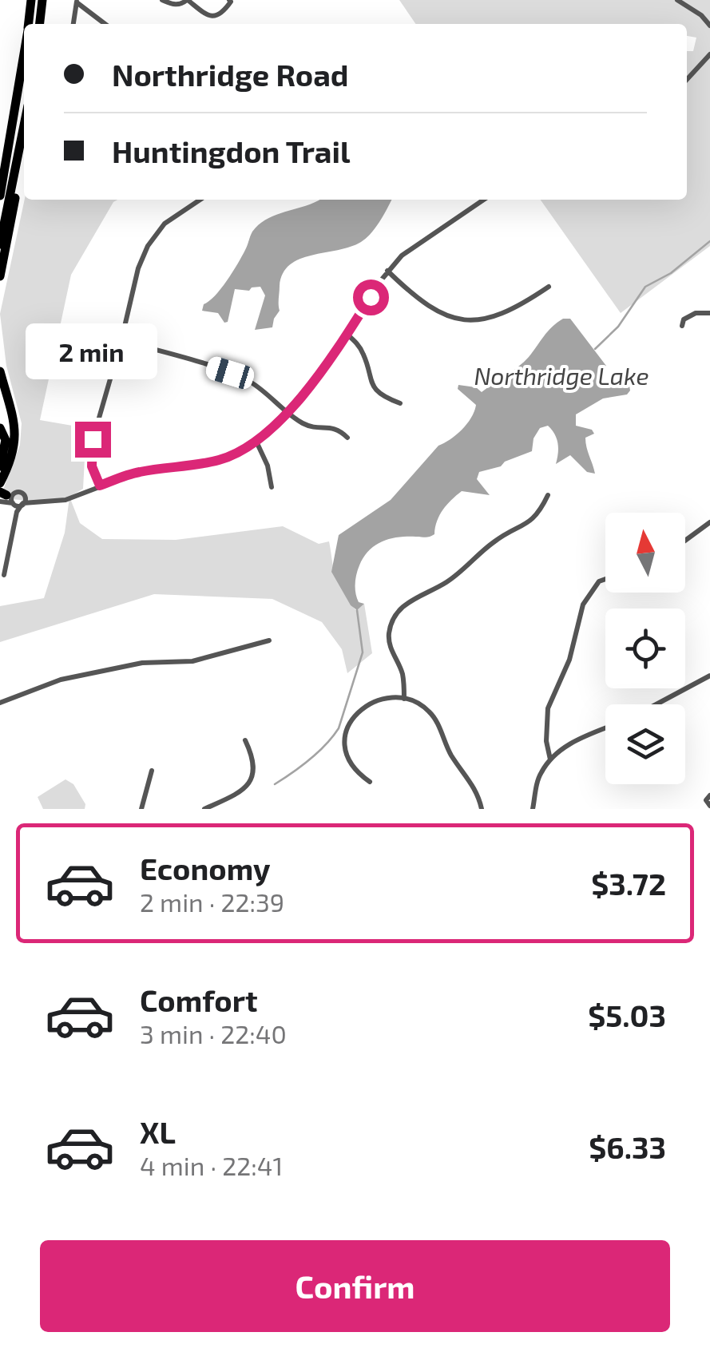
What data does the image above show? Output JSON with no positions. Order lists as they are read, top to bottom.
{
  "water": ["Northridge Lake"],
  "north": "top",
  "page": {
    "banner": ["Northridge Road", "Huntingdon Trail"],
    "bubble": "2 min",
    "list": [
      {
        "name": "Economy",
        "note": "2 min · 22:39",
        "value": "$3.72"
      },
      {
        "name": "Comfort",
        "note": "3 min · 22:40",
        "value": "$5.03"
      },
      {
        "name": "XL",
        "note": "4 min · 22:41",
        "value": "$6.33"
      }
    ],
    "buttons": "Confirm"
  }
}
